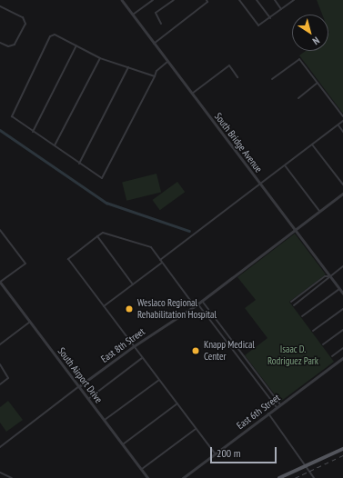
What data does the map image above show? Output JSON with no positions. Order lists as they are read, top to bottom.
{
  "streets": {
    "street": [
      "South Bridge Avenue",
      "East 8th Street",
      "South Airport Drive",
      "East 6th Street"
    ]
  },
  "crossings": [
    ["South Bridge Avenue", "East 8th Street"],
    ["East 8th Street", "South Airport Drive"]
  ],
  "parks": ["Isaac D. Rodriguez Park"],
  "places": ["Weslaco Regional Rehabilitation Hospital", "Knapp Medical Center"],
  "scale_bar": "200 m",
  "north": "bottom right"
}
